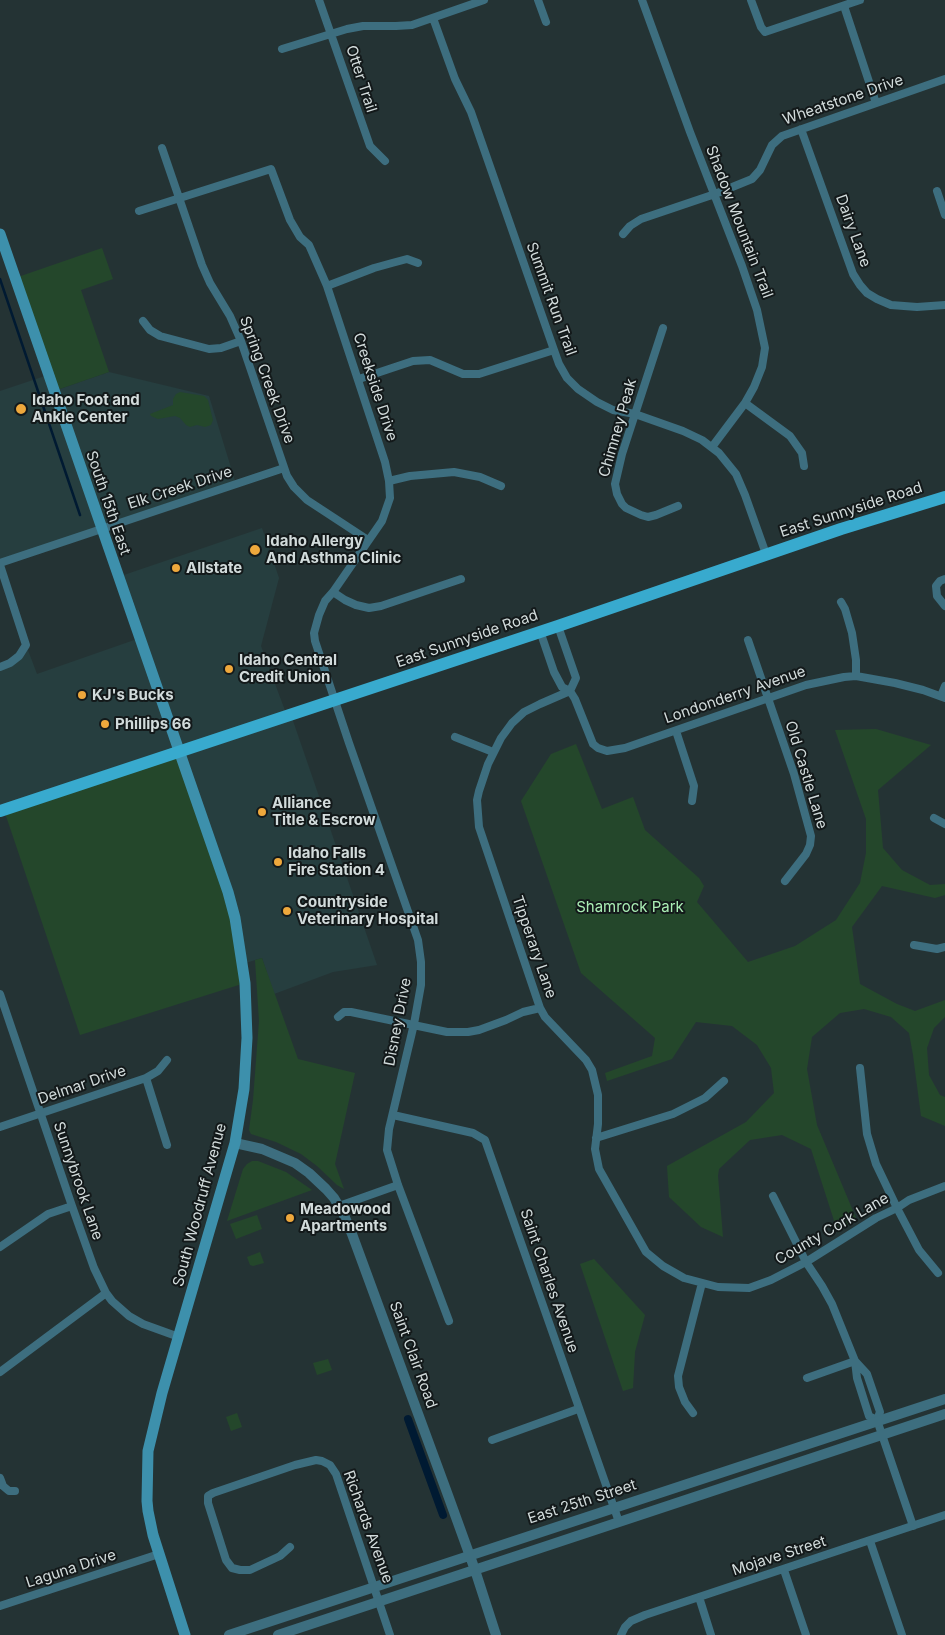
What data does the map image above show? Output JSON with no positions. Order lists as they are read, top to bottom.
{
  "streets": {
    "main road": ["South 15th East", "East Sunnyside Road", "South Woodruff Avenue"],
    "street": [
      "Otter Trail",
      "Wheatstone Drive",
      "Shadow Mountain Trail",
      "Dairy Lane",
      "Summit Run Trail",
      "Spring Creek Drive",
      "Creekside Drive",
      "Chimney Peak",
      "Elk Creek Drive",
      "Londonderry Avenue",
      "Old Castle Lane",
      "Tipperary Lane",
      "Disney Drive",
      "Delmar Drive",
      "Sunnybrook Lane",
      "County Cork Lane",
      "Saint Charles Avenue",
      "Saint Clair Road",
      "East 25th Street",
      "Richards Avenue",
      "Mojave Street",
      "Laguna Drive"
    ]
  },
  "crossings": [
    ["Wheatstone Drive", "Shadow Mountain Trail"],
    ["Wheatstone Drive", "Dairy Lane"],
    ["Shadow Mountain Trail", "Summit Run Trail"],
    ["Summit Run Trail", "Chimney Peak"],
    ["Summit Run Trail", "East Sunnyside Road"],
    ["Spring Creek Drive", "Creekside Drive"],
    ["Spring Creek Drive", "Elk Creek Drive"],
    ["Creekside Drive", "East Sunnyside Road"],
    ["Creekside Drive", "Disney Drive"],
    ["Elk Creek Drive", "South 15th East"],
    ["South 15th East", "East Sunnyside Road"],
    ["South 15th East", "South Woodruff Avenue"],
    ["East Sunnyside Road", "Londonderry Avenue"],
    ["East Sunnyside Road", "Disney Drive"],
    ["East Sunnyside Road", "South Woodruff Avenue"],
    ["Londonderry Avenue", "Old Castle Lane"],
    ["Londonderry Avenue", "Tipperary Lane"],
    ["Tipperary Lane", "County Cork Lane"],
    ["Disney Drive", "Saint Charles Avenue"],
    ["Delmar Drive", "Sunnybrook Lane"],
    ["Sunnybrook Lane", "South Woodruff Avenue"],
    ["South Woodruff Avenue", "Saint Clair Road"],
    ["South Woodruff Avenue", "Laguna Drive"],
    ["Saint Charles Avenue", "East 25th Street"],
    ["Saint Clair Road", "East 25th Street"],
    ["East 25th Street", "Richards Avenue"]
  ],
  "parks": ["Shamrock Park"],
  "places": [
    "Idaho Foot and Ankle Center",
    "Idaho Allergy And Asthma Clinic",
    "Allstate",
    "Idaho Central Credit Union",
    "KJ's Bucks",
    "Phillips 66",
    "Alliance Title & Escrow",
    "Idaho Falls Fire Station 4",
    "Countryside Veterinary Hospital",
    "Meadowood Apartments"
  ]
}
